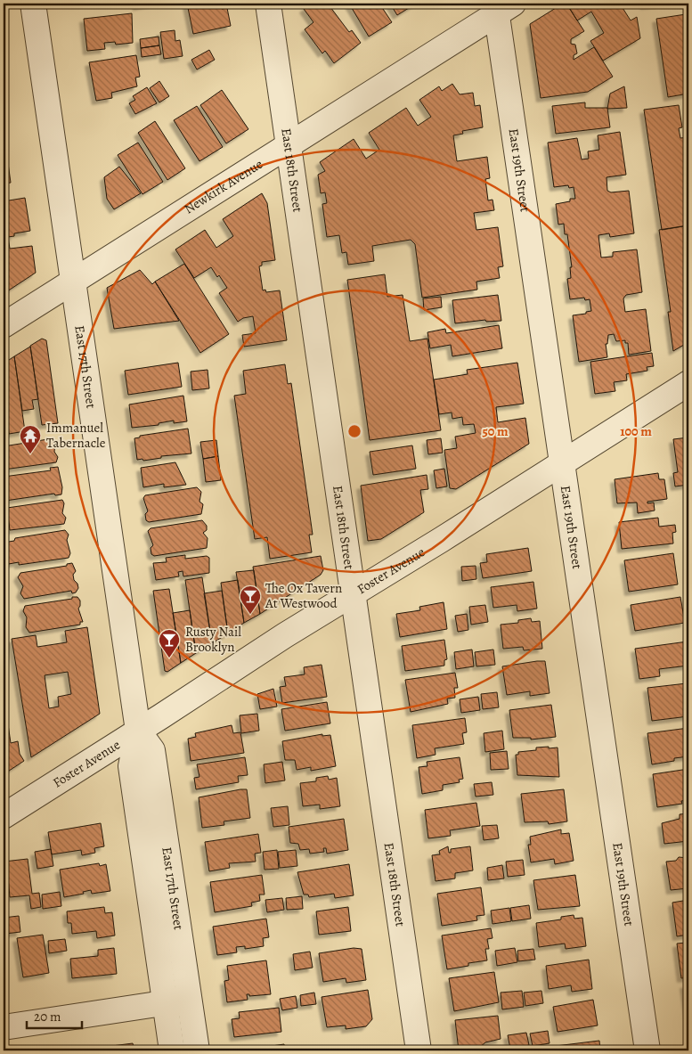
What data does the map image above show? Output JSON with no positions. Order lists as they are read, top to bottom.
{
  "streets": {
    "street": [
      "East 18th Street",
      "East 19th Street",
      "Newkirk Avenue",
      "East 17th Street",
      "Foster Avenue"
    ]
  },
  "crossings": [
    ["East 18th Street", "Newkirk Avenue"],
    ["East 18th Street", "Foster Avenue"],
    ["East 19th Street", "Newkirk Avenue"],
    ["East 19th Street", "Foster Avenue"],
    ["Newkirk Avenue", "East 17th Street"],
    ["East 17th Street", "Foster Avenue"]
  ],
  "places": {
    "temple": ["Immanuel Tabernacle"],
    "bar": ["The Ox Tavern At Westwood", "Rusty Nail Brooklyn"]
  },
  "scale_bar": "20 m",
  "rings": ["50 m", "100 m"]
}
